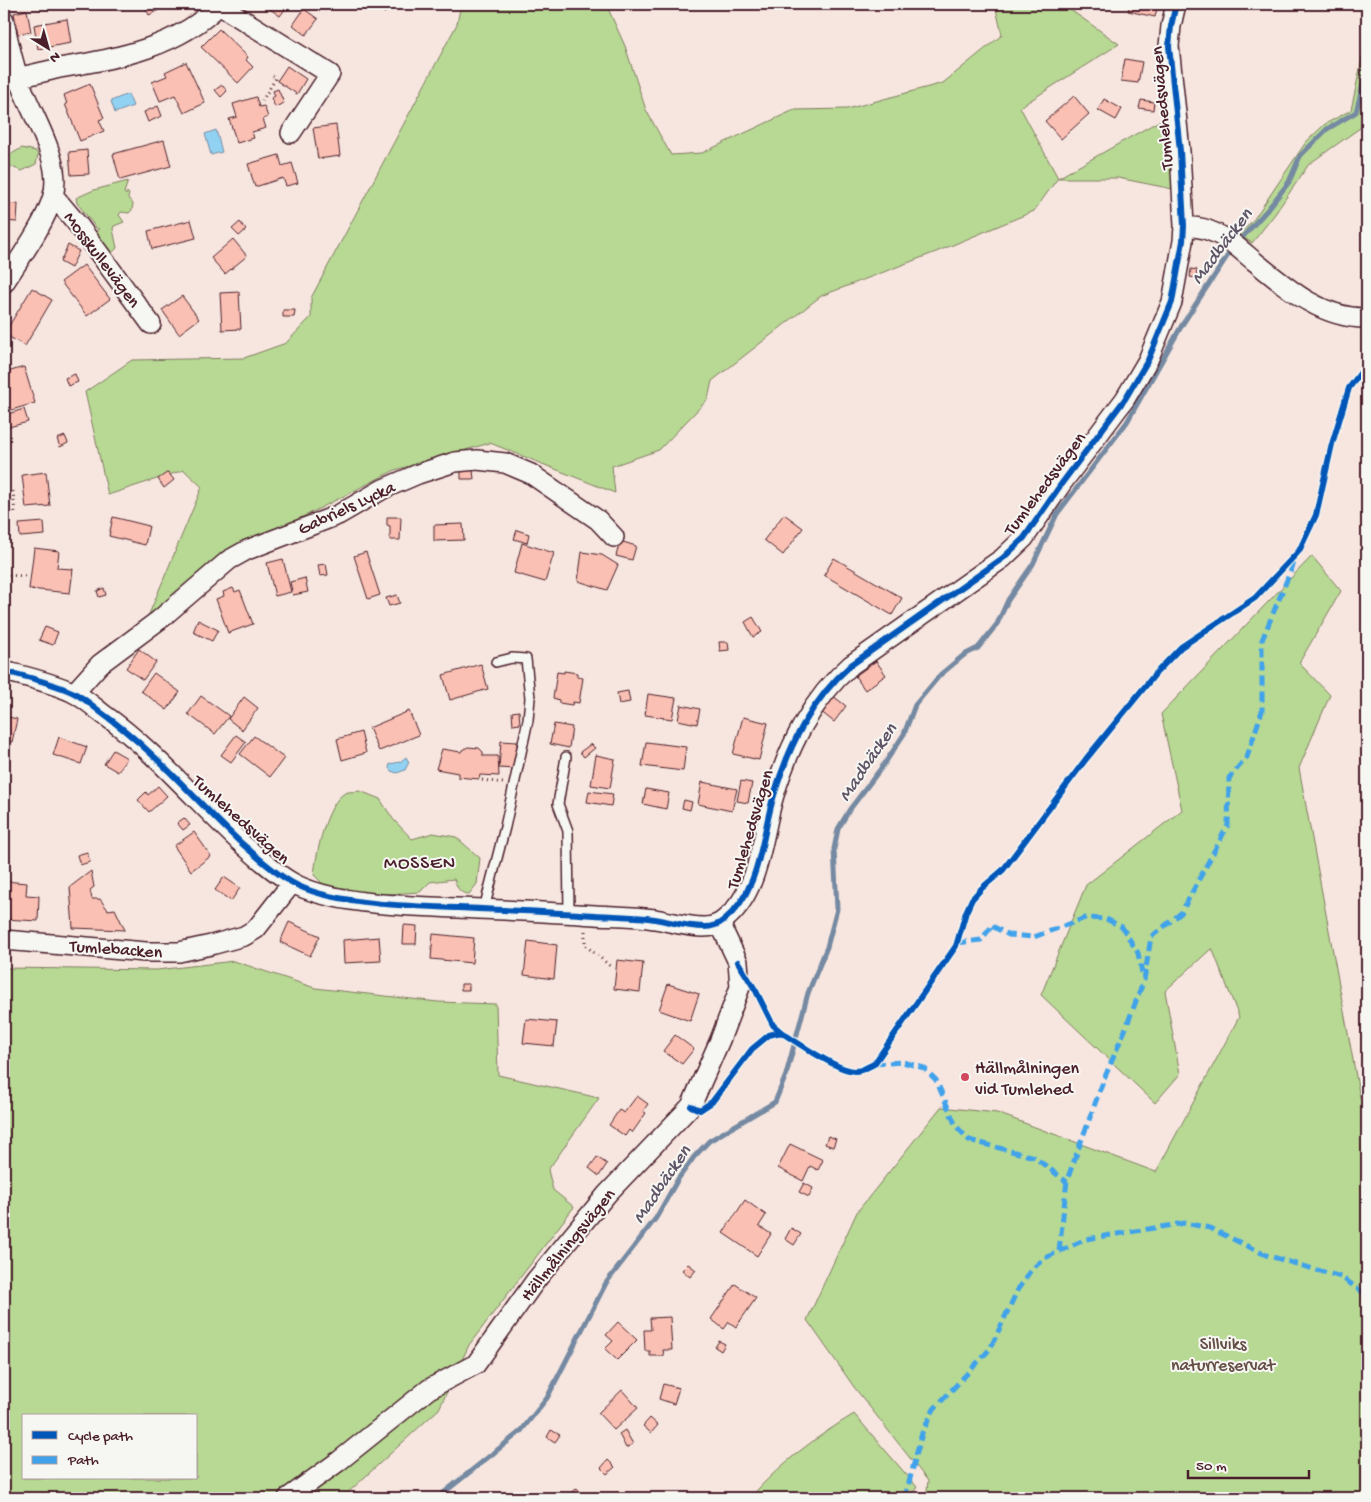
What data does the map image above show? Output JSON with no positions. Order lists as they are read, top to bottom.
{
  "streets": {
    "street": [
      "Tumlehedsvägen",
      "Mosskullevägen",
      "Gabriels Lycka",
      "Tumlebacken",
      "Hällmålningsvägen"
    ]
  },
  "crossings": [
    ["Tumlehedsvägen", "Gabriels Lycka"],
    ["Tumlehedsvägen", "Tumlebacken"],
    ["Tumlehedsvägen", "Hällmålningsvägen"]
  ],
  "districts": ["MOSSEN"],
  "water": ["Madbäcken"],
  "parks": ["Sillviks naturreservat"],
  "places": ["Hällmålningen vid Tumlehed"],
  "legend": ["Cycle path", "Path"],
  "scale_bar": "50 m",
  "north": "bottom right"
}
